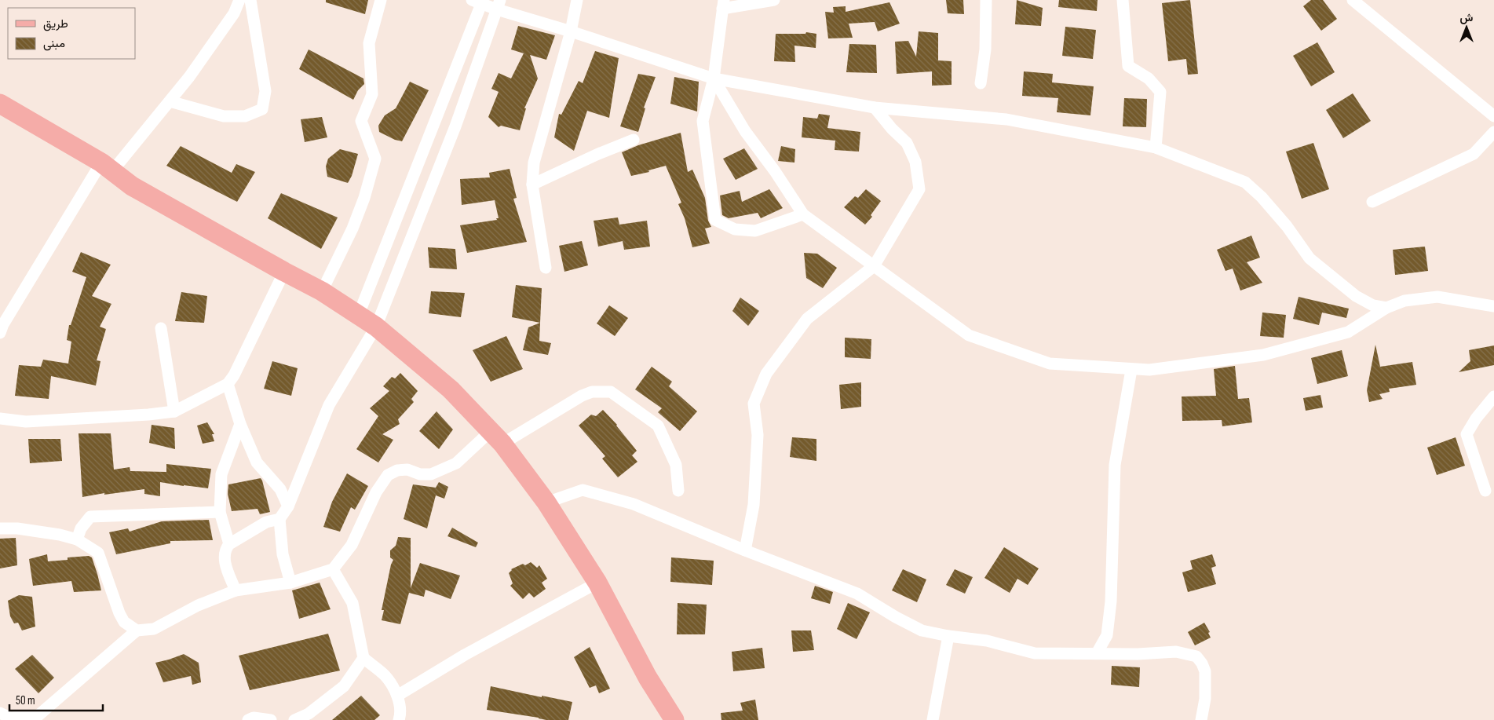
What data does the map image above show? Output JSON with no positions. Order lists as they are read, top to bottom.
{
  "legend": ["طريق", "مبنى"],
  "scale_bar": "50 m",
  "north": "top"
}
